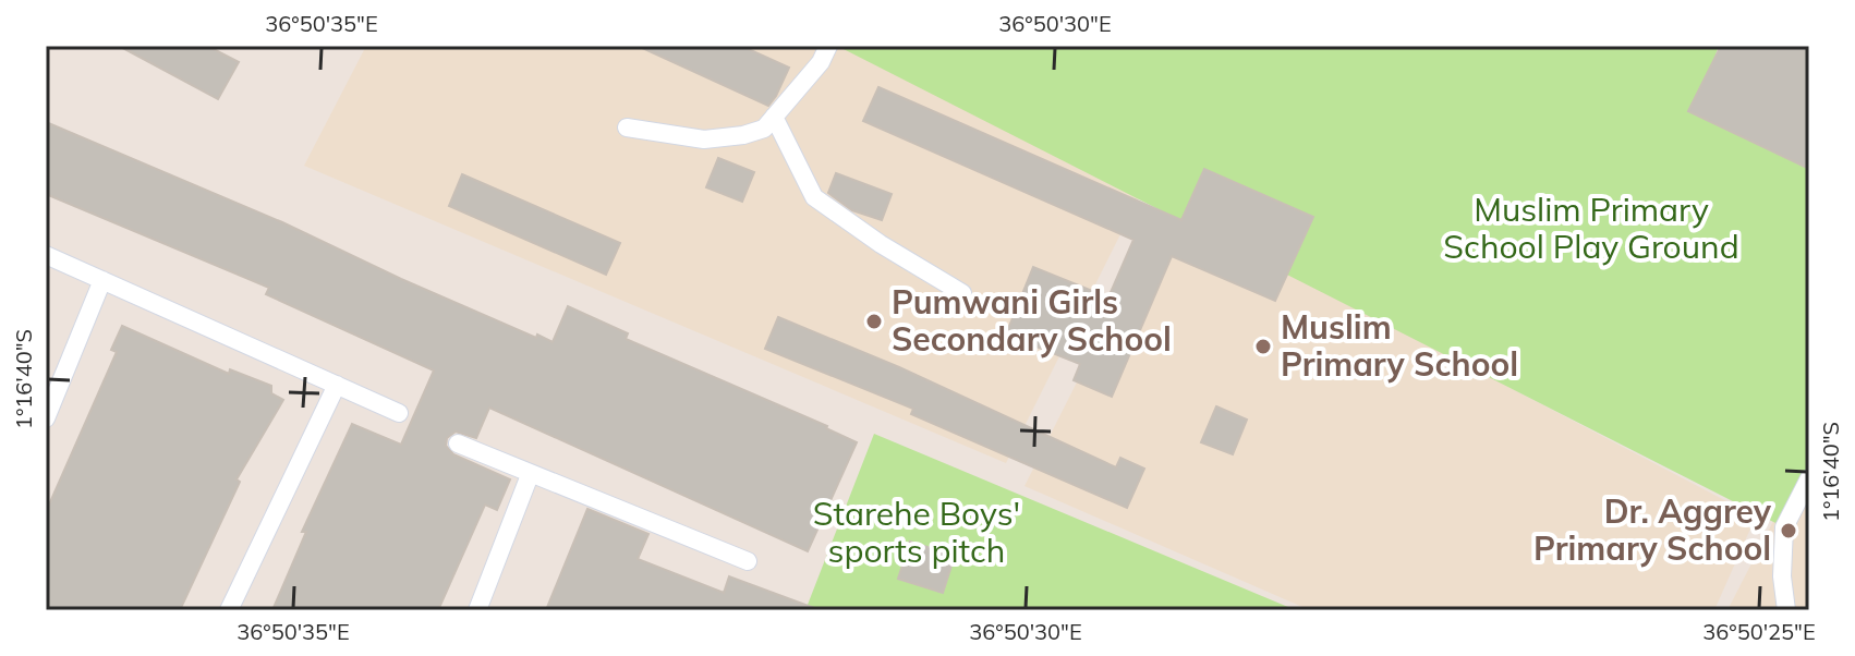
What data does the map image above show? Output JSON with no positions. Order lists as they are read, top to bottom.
{
  "parks": ["Muslim Primary School Play Ground", "Starehe Boys' sports pitch"],
  "places": ["Pumwani Girls Secondary School", "Muslim Primary School", "Dr. Aggrey Primary School"],
  "coordinates": [
    "36°50'35\"E",
    "36°50'30\"E",
    "1°16'40\"S",
    "36°50'25\"E"
  ]
}
